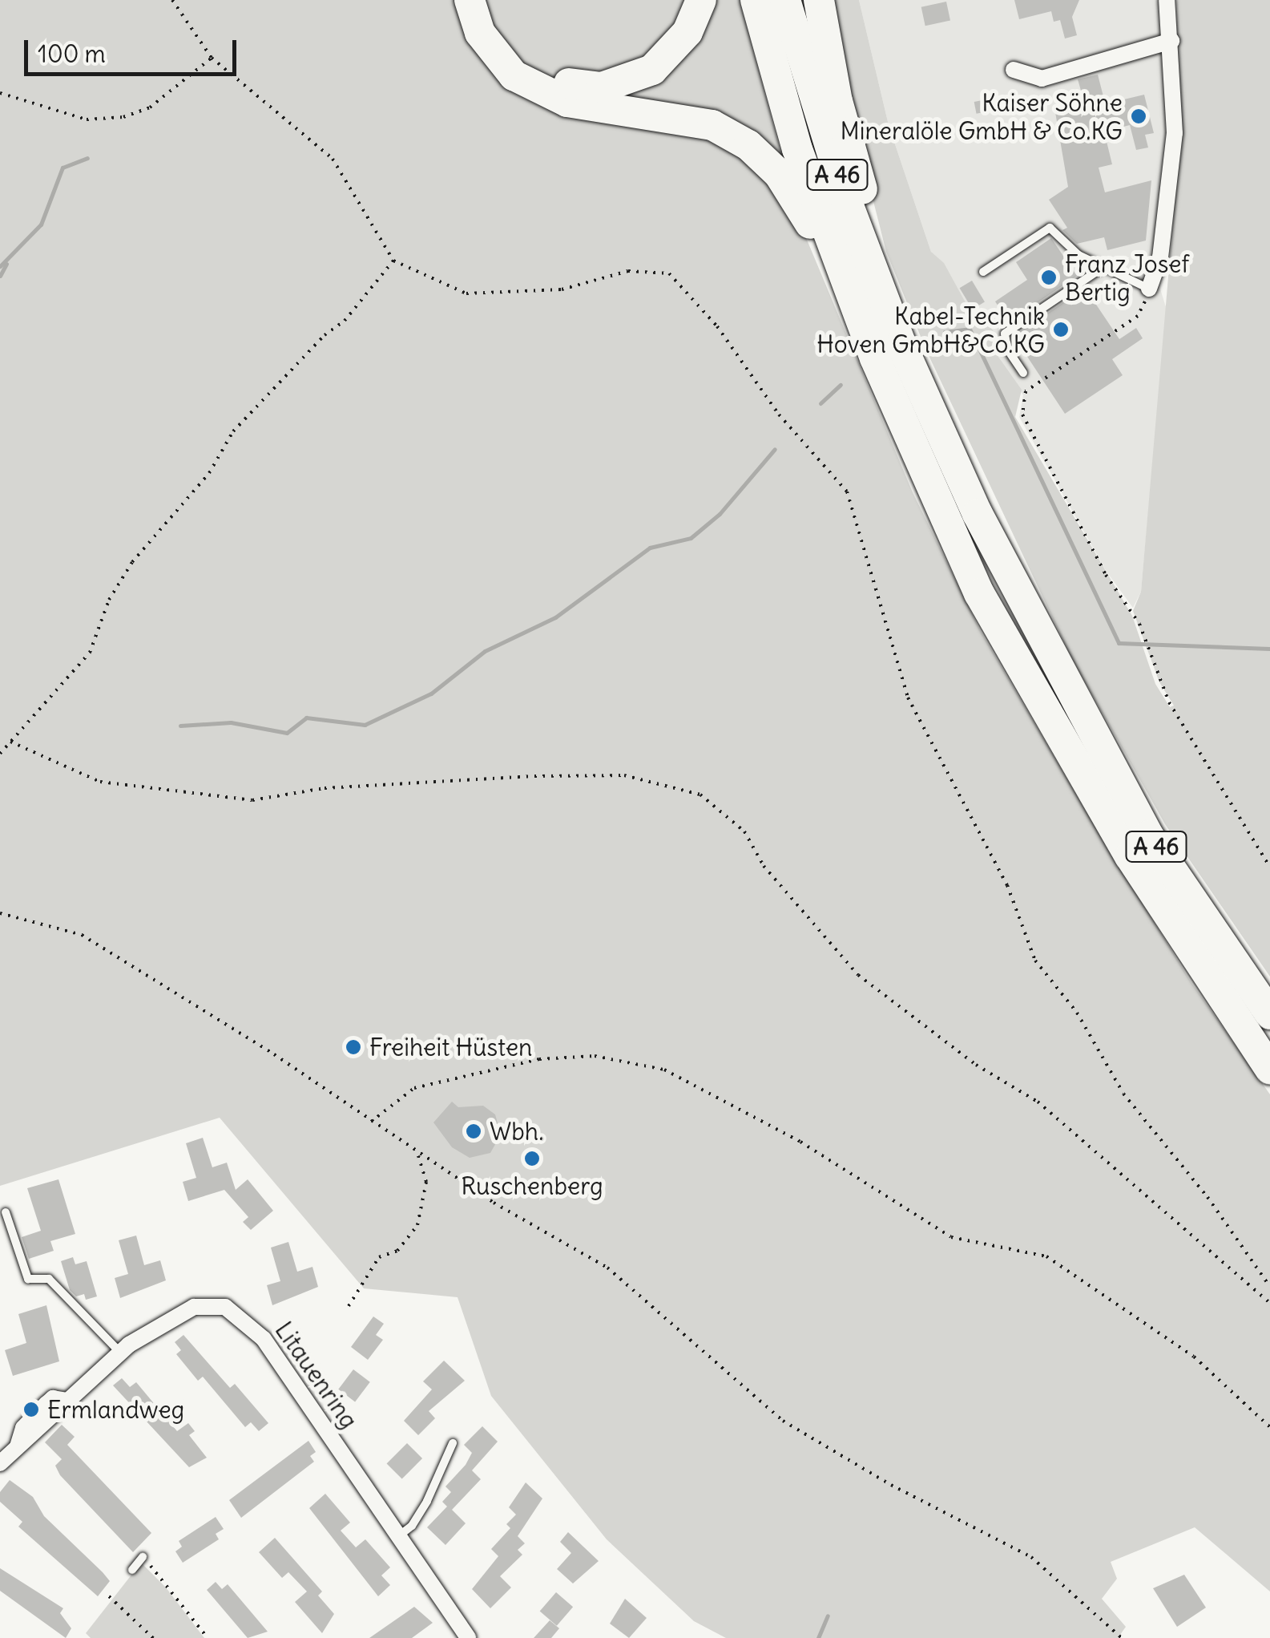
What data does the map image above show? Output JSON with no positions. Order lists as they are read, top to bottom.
{
  "streets": {
    "highway": ["A 46"],
    "street": ["Litauenring"]
  },
  "places": [
    "Kaiser Söhne Mineralöle GmbH & Co.KG",
    "Franz Josef Bertig",
    "Kabel-Technik Hoven GmbH&Co.KG",
    "Freiheit Hüsten",
    "Wbh.",
    "Ruschenberg",
    "Ermlandweg"
  ],
  "scale_bar": "100 m"
}
